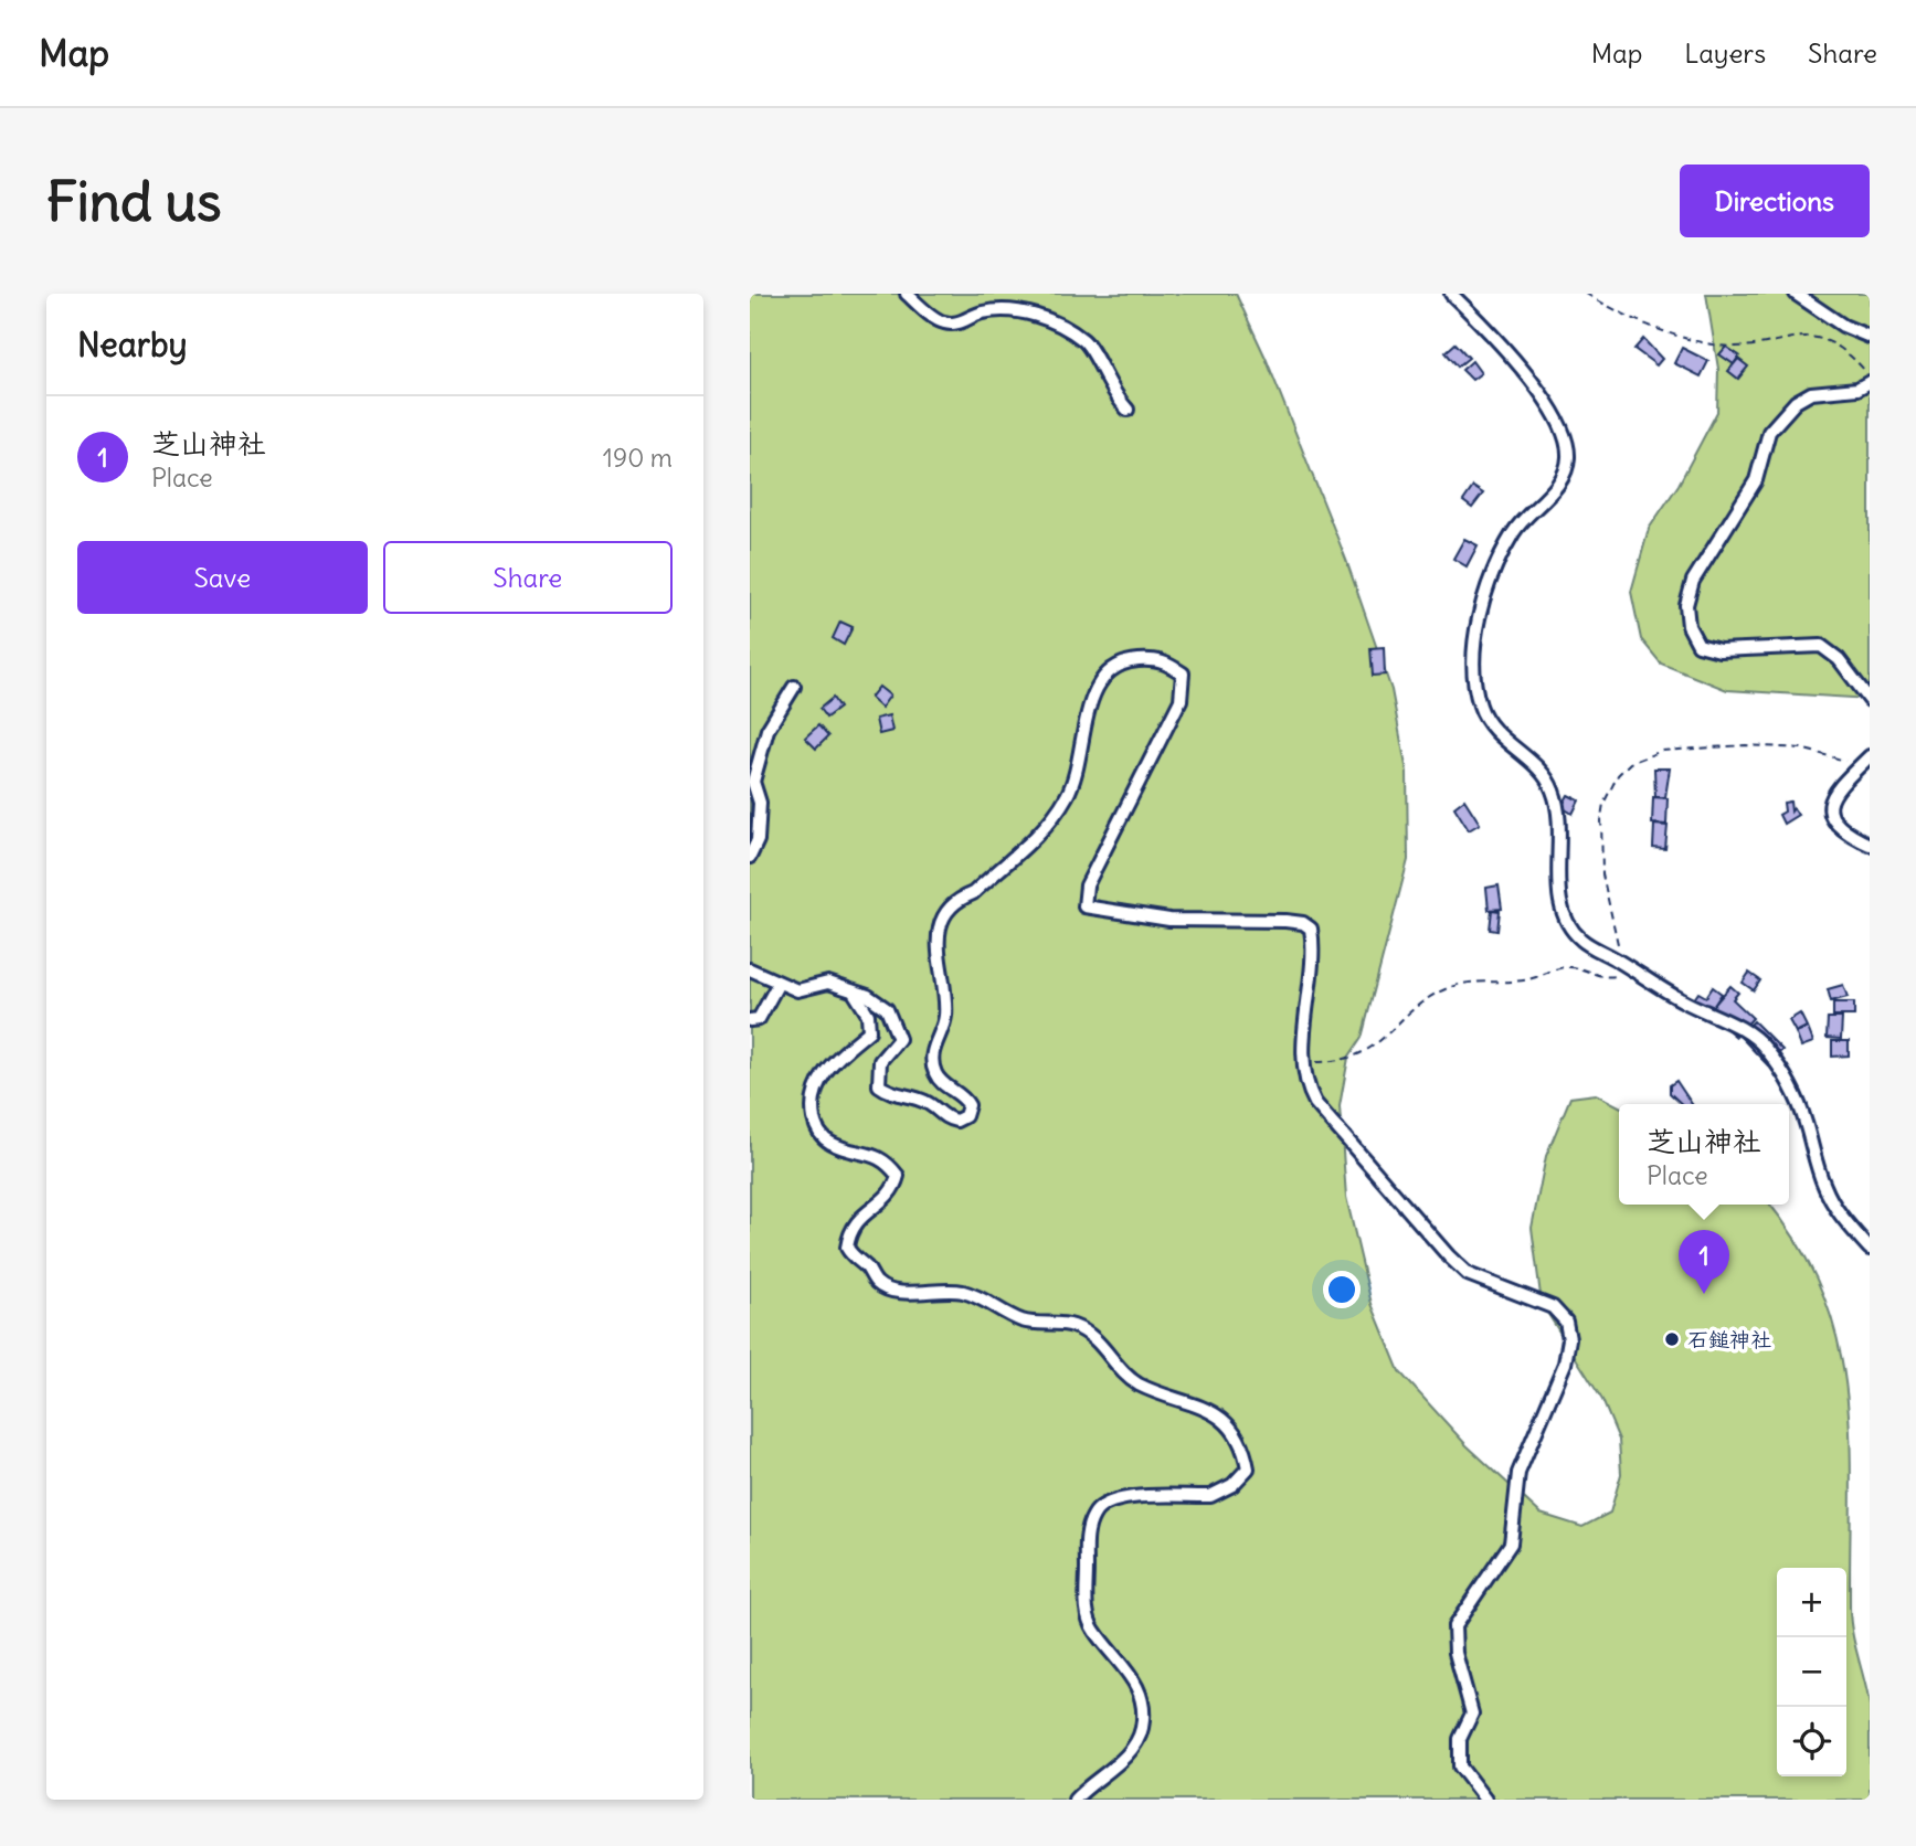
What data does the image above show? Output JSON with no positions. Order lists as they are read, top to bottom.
{
  "places": ["石鎚神社"],
  "page": {
    "header": "Map",
    "nav": ["Map", "Layers", "Share"],
    "buttons": [
      "Directions",
      ["Save", "Share"]
    ],
    "title": "Find us",
    "heading": "Nearby",
    "list": [
      {
        "mark": "1",
        "name": "芝山神社",
        "note": "Place",
        "value": "190 m"
      }
    ],
    "popup": ["芝山神社", "Place"],
    "pins": "1",
    "map_buttons": ["+", "−"]
  }
}
